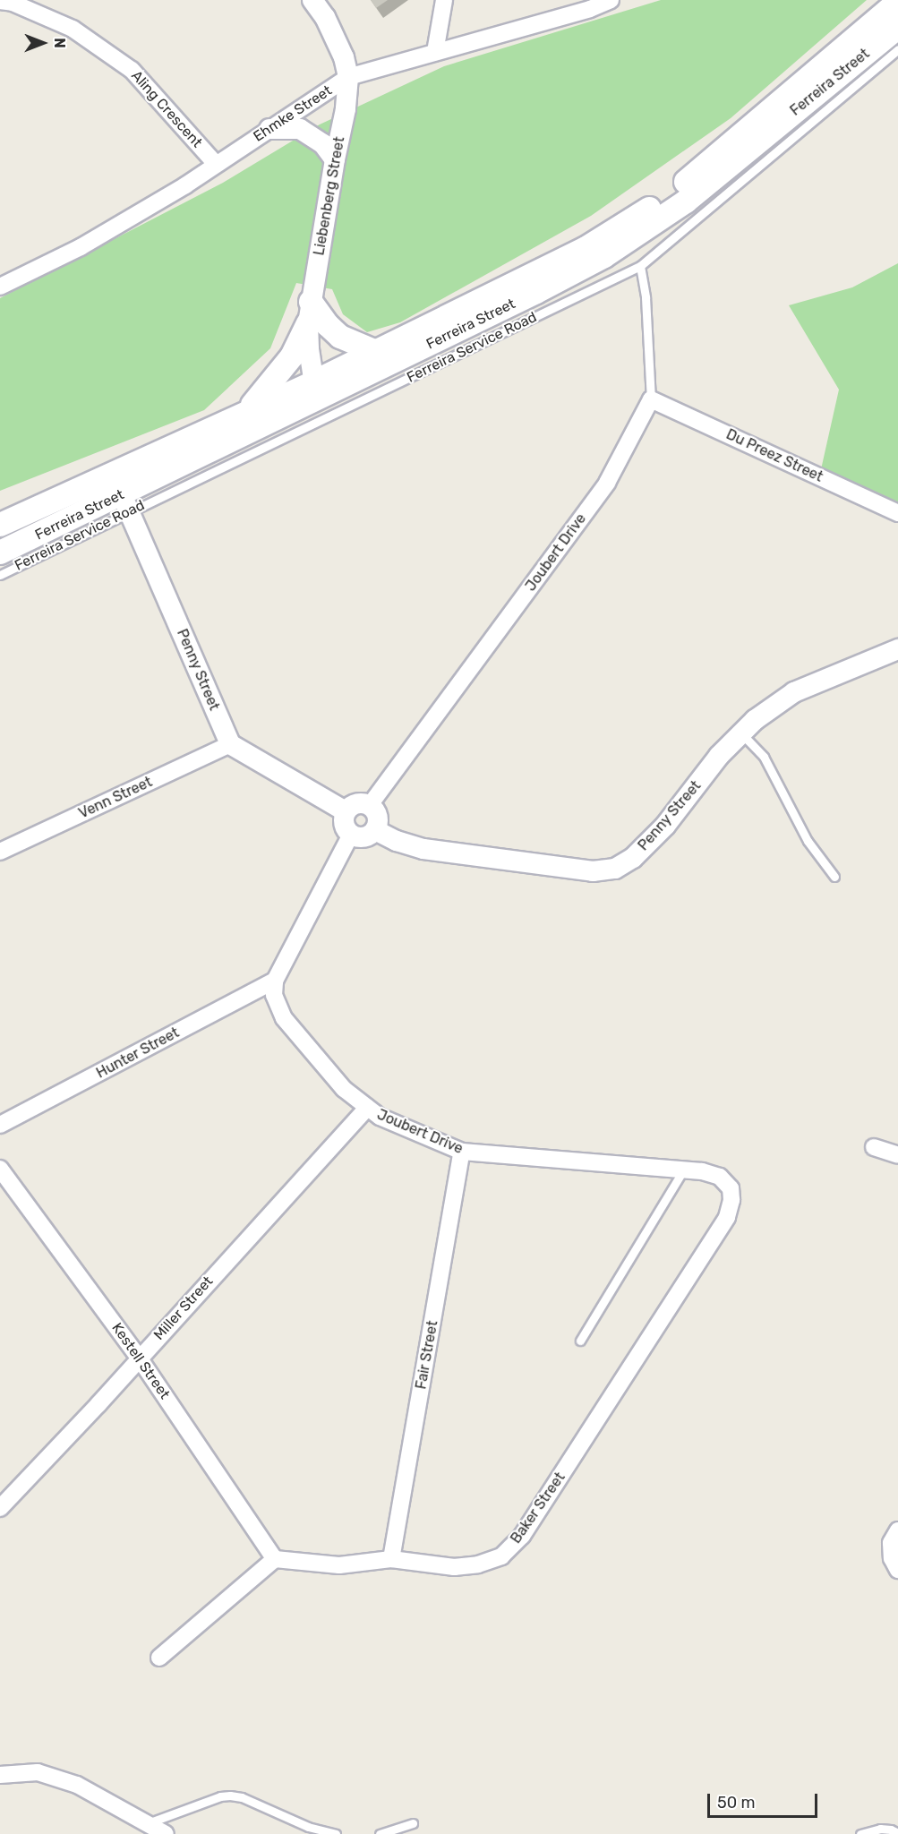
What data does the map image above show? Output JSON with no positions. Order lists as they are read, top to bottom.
{
  "streets": {
    "main road": ["Ferreira Street"],
    "street": [
      "Aling Crescent",
      "Ehmke Street",
      "Liebenberg Street",
      "Du Preez Street",
      "Joubert Drive",
      "Penny Street",
      "Venn Street",
      "Hunter Street",
      "Miller Street",
      "Fair Street",
      "Kestell Street",
      "Baker Street"
    ],
    "lane": ["Ferreira Service Road"]
  },
  "crossings": [
    ["Ferreira Street", "Liebenberg Street"],
    ["Ferreira Street", "Ferreira Service Road"],
    ["Ferreira Street", "Penny Street"],
    ["Aling Crescent", "Ehmke Street"],
    ["Ehmke Street", "Liebenberg Street"],
    ["Ferreira Service Road", "Penny Street"],
    ["Du Preez Street", "Joubert Drive"],
    ["Joubert Drive", "Penny Street"],
    ["Joubert Drive", "Hunter Street"],
    ["Joubert Drive", "Miller Street"],
    ["Joubert Drive", "Fair Street"],
    ["Joubert Drive", "Baker Street"],
    ["Penny Street", "Venn Street"],
    ["Miller Street", "Kestell Street"],
    ["Fair Street", "Baker Street"],
    ["Kestell Street", "Baker Street"]
  ],
  "scale_bar": "50 m",
  "north": "right"
}
